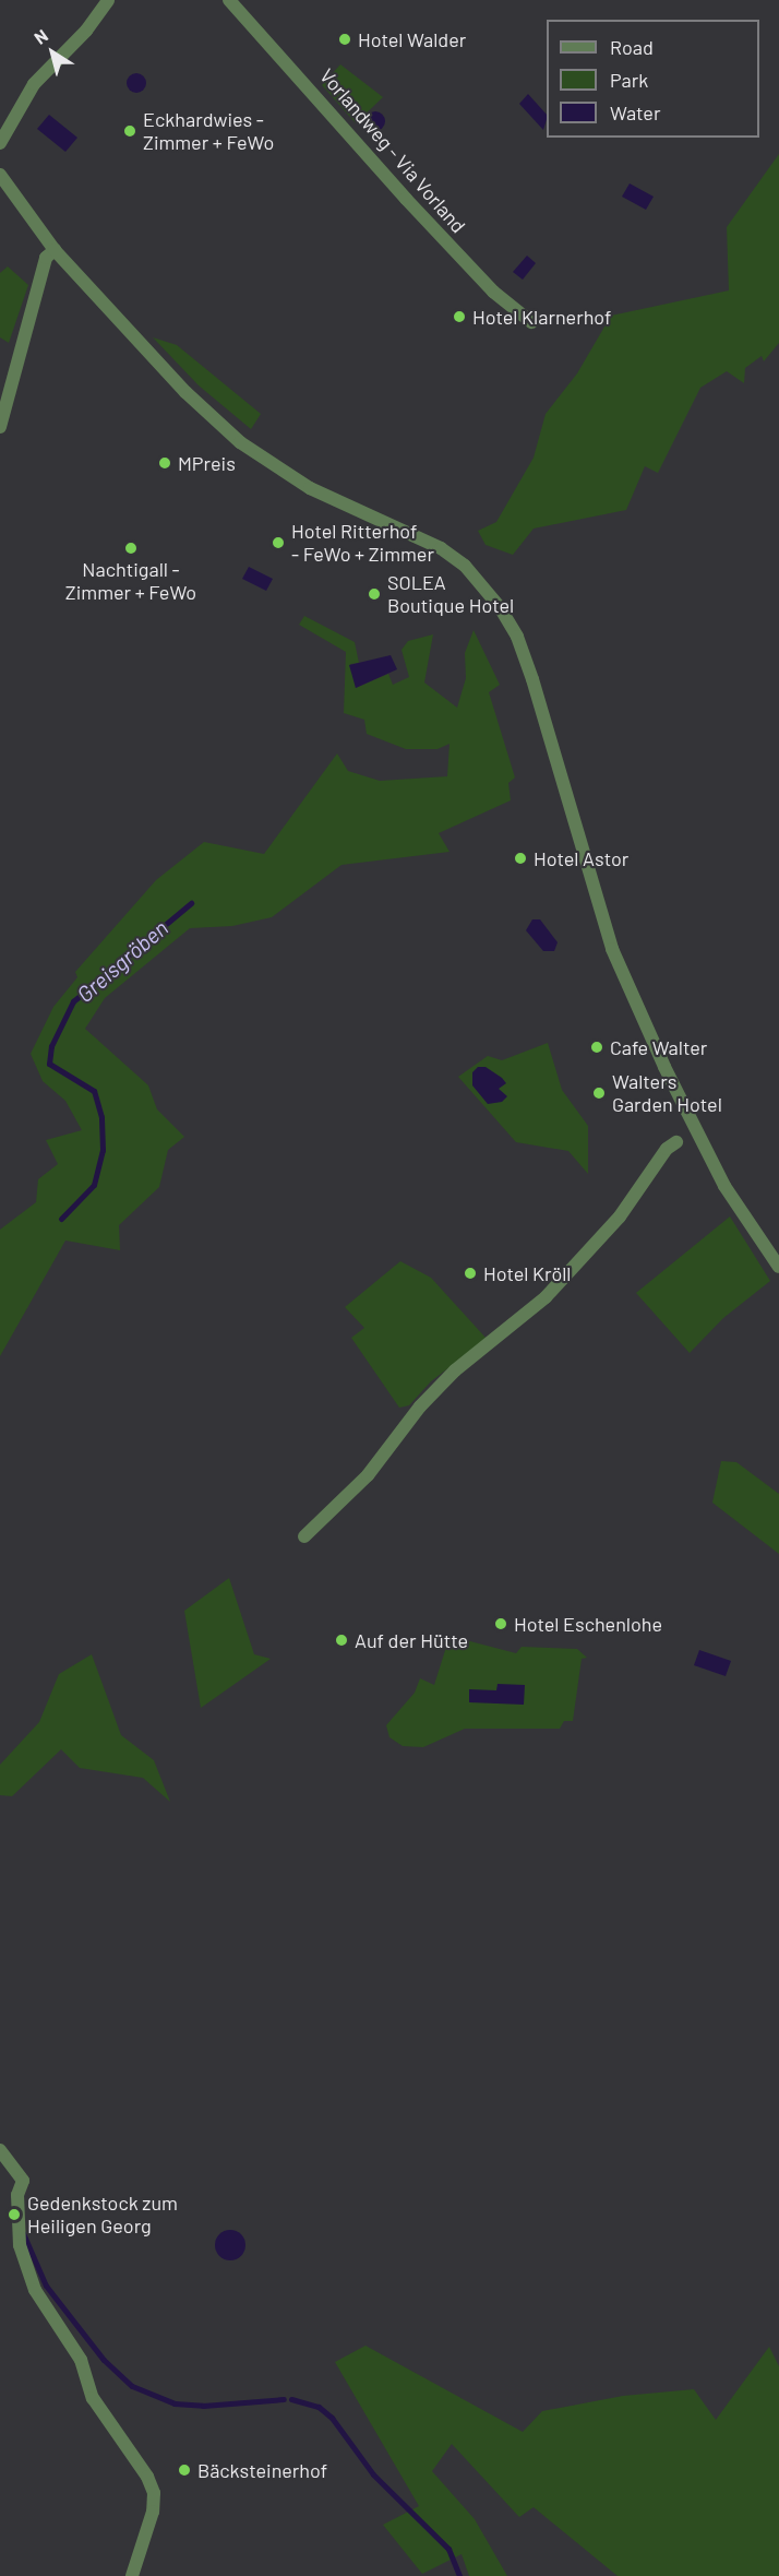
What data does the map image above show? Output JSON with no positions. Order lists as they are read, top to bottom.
{
  "streets": {
    "street": ["Vorlandweg - Via Vorland"]
  },
  "water": ["Greisgröben"],
  "places": [
    "Hotel Walder",
    "Eckhardwies - Zimmer + FeWo",
    "Hotel Klarnerhof",
    "MPreis",
    "Hotel Ritterhof - FeWo + Zimmer",
    "Nachtigall - Zimmer + FeWo",
    "SOLEA Boutique Hotel",
    "Hotel Astor",
    "Cafe Walter",
    "Walters Garden Hotel",
    "Hotel Kröll",
    "Hotel Eschenlohe",
    "Auf der Hütte",
    "Gedenkstock zum Heiligen Georg",
    "Bäcksteinerhof"
  ],
  "legend": ["Road", "Park", "Water"],
  "north": "top left"
}
